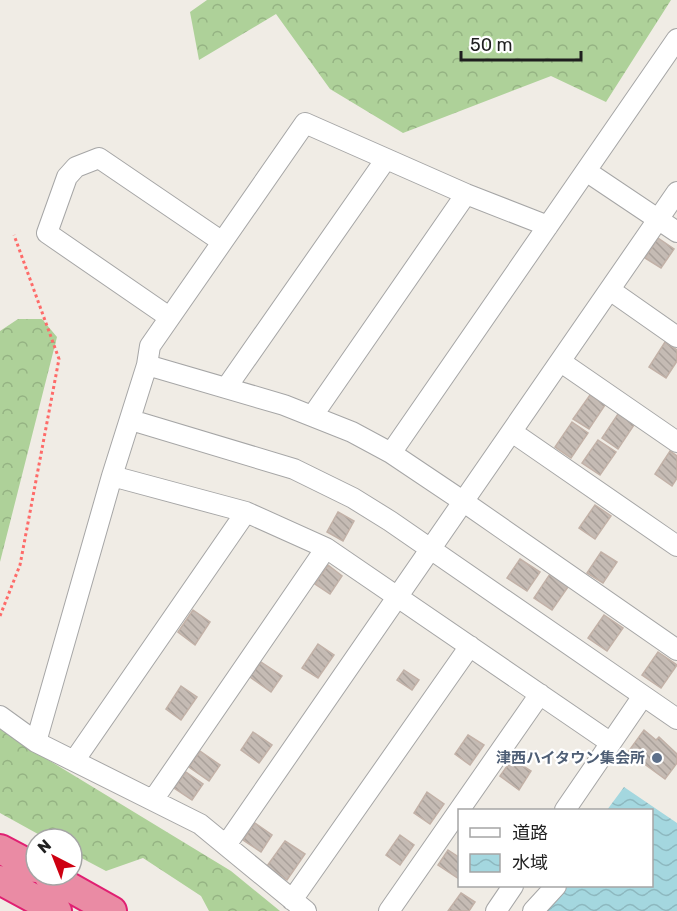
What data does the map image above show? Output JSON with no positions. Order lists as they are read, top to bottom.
{
  "places": ["津西ハイタウン集会所"],
  "legend": ["道路", "水域"],
  "scale_bar": "50 m",
  "north": "top left"
}
